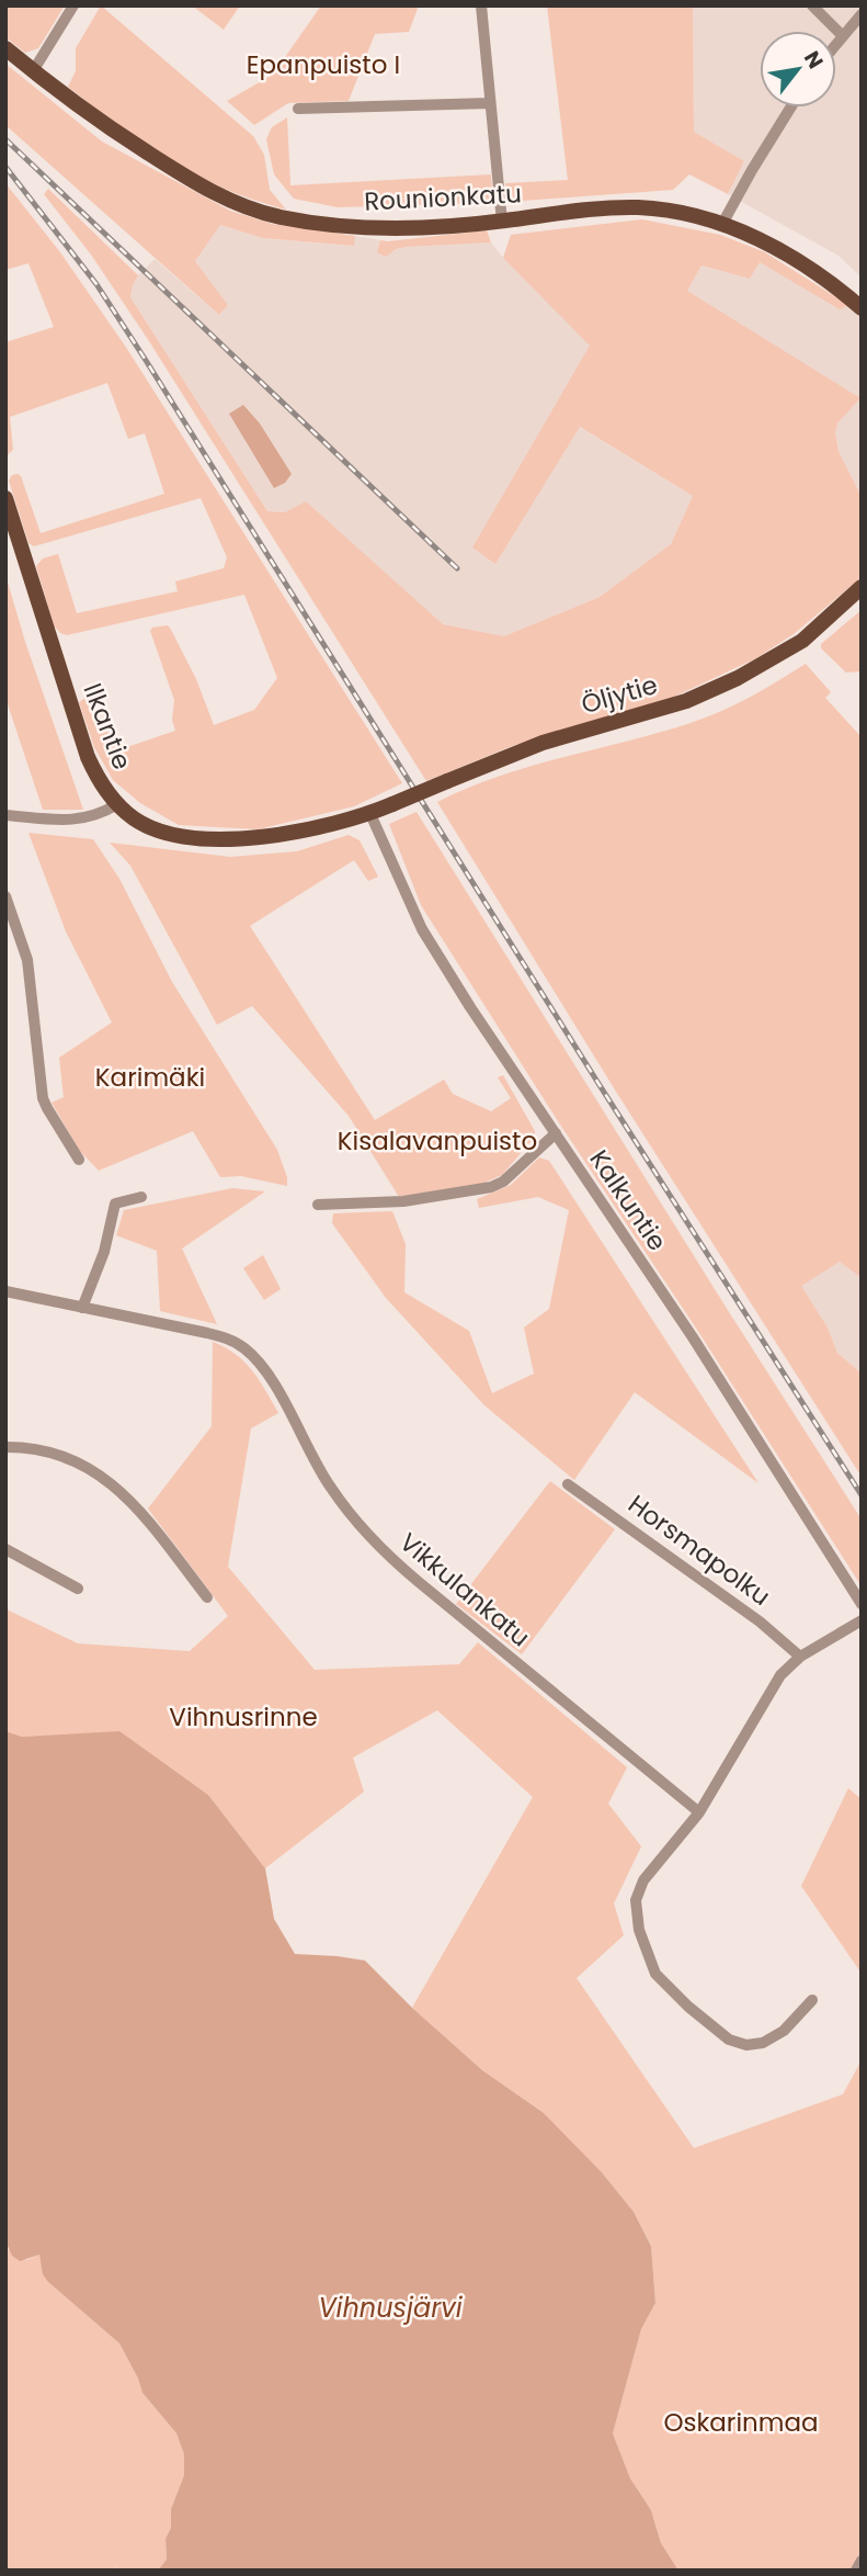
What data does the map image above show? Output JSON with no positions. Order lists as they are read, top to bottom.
{
  "streets": {
    "main road": ["Rounionkatu", "Öljytie", "Ilkantie"],
    "street": ["Kalkuntie", "Horsmapolku", "Vikkulankatu"]
  },
  "crossings": [
    ["Öljytie", "Ilkantie"],
    ["Öljytie", "Kalkuntie"],
    ["Ilkantie", "Kalkuntie"]
  ],
  "water": ["Vihnusjärvi"],
  "parks": [
    "Epanpuisto I",
    "Karimäki",
    "Kisalavanpuisto",
    "Vihnusrinne",
    "Oskarinmaa"
  ],
  "north": "top right"
}
